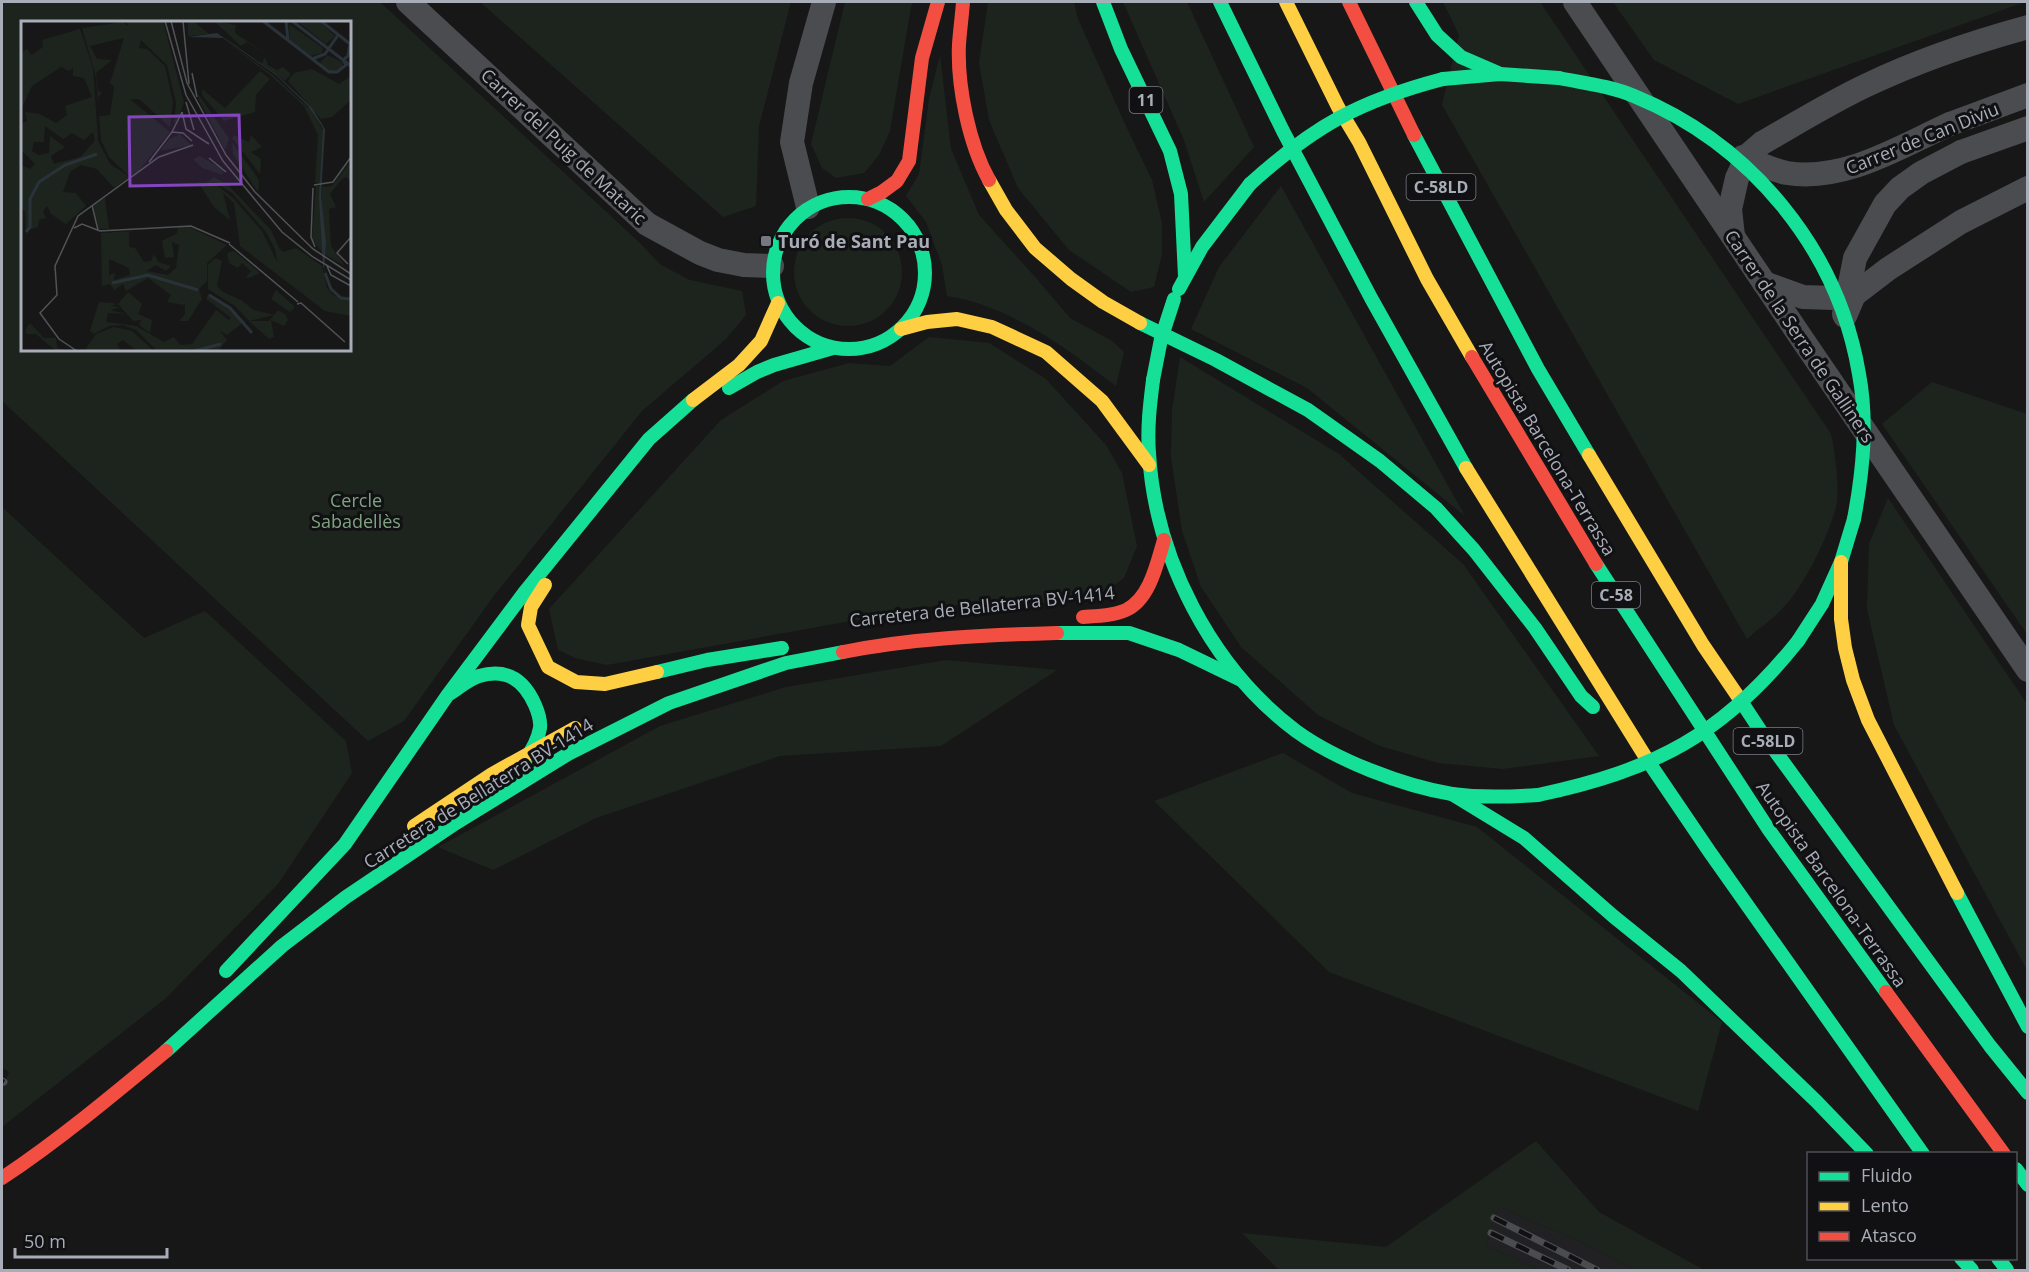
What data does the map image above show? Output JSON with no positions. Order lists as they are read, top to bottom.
{
  "streets": {
    "main road": [
      "11",
      "C-58LD",
      "Autopista Barcelona-Terrassa",
      "C-58",
      "Carretera de Bellaterra BV-1414"
    ],
    "street": ["Carrer de Can Diviu", "Carrer del Puig de Mataric", "Carrer de la Serra de Galliners"]
  },
  "crossings": [
    ["Carrer de Can Diviu", "Carrer de la Serra de Galliners"],
    ["Carrer del Puig de Mataric", "Carretera de Bellaterra BV-1414"]
  ],
  "parks": ["Cercle Sabadellès"],
  "places": {
    "transit": ["Turó de Sant Pau"]
  },
  "legend": ["Fluido", "Lento", "Atasco"],
  "scale_bar": "50 m"
}
